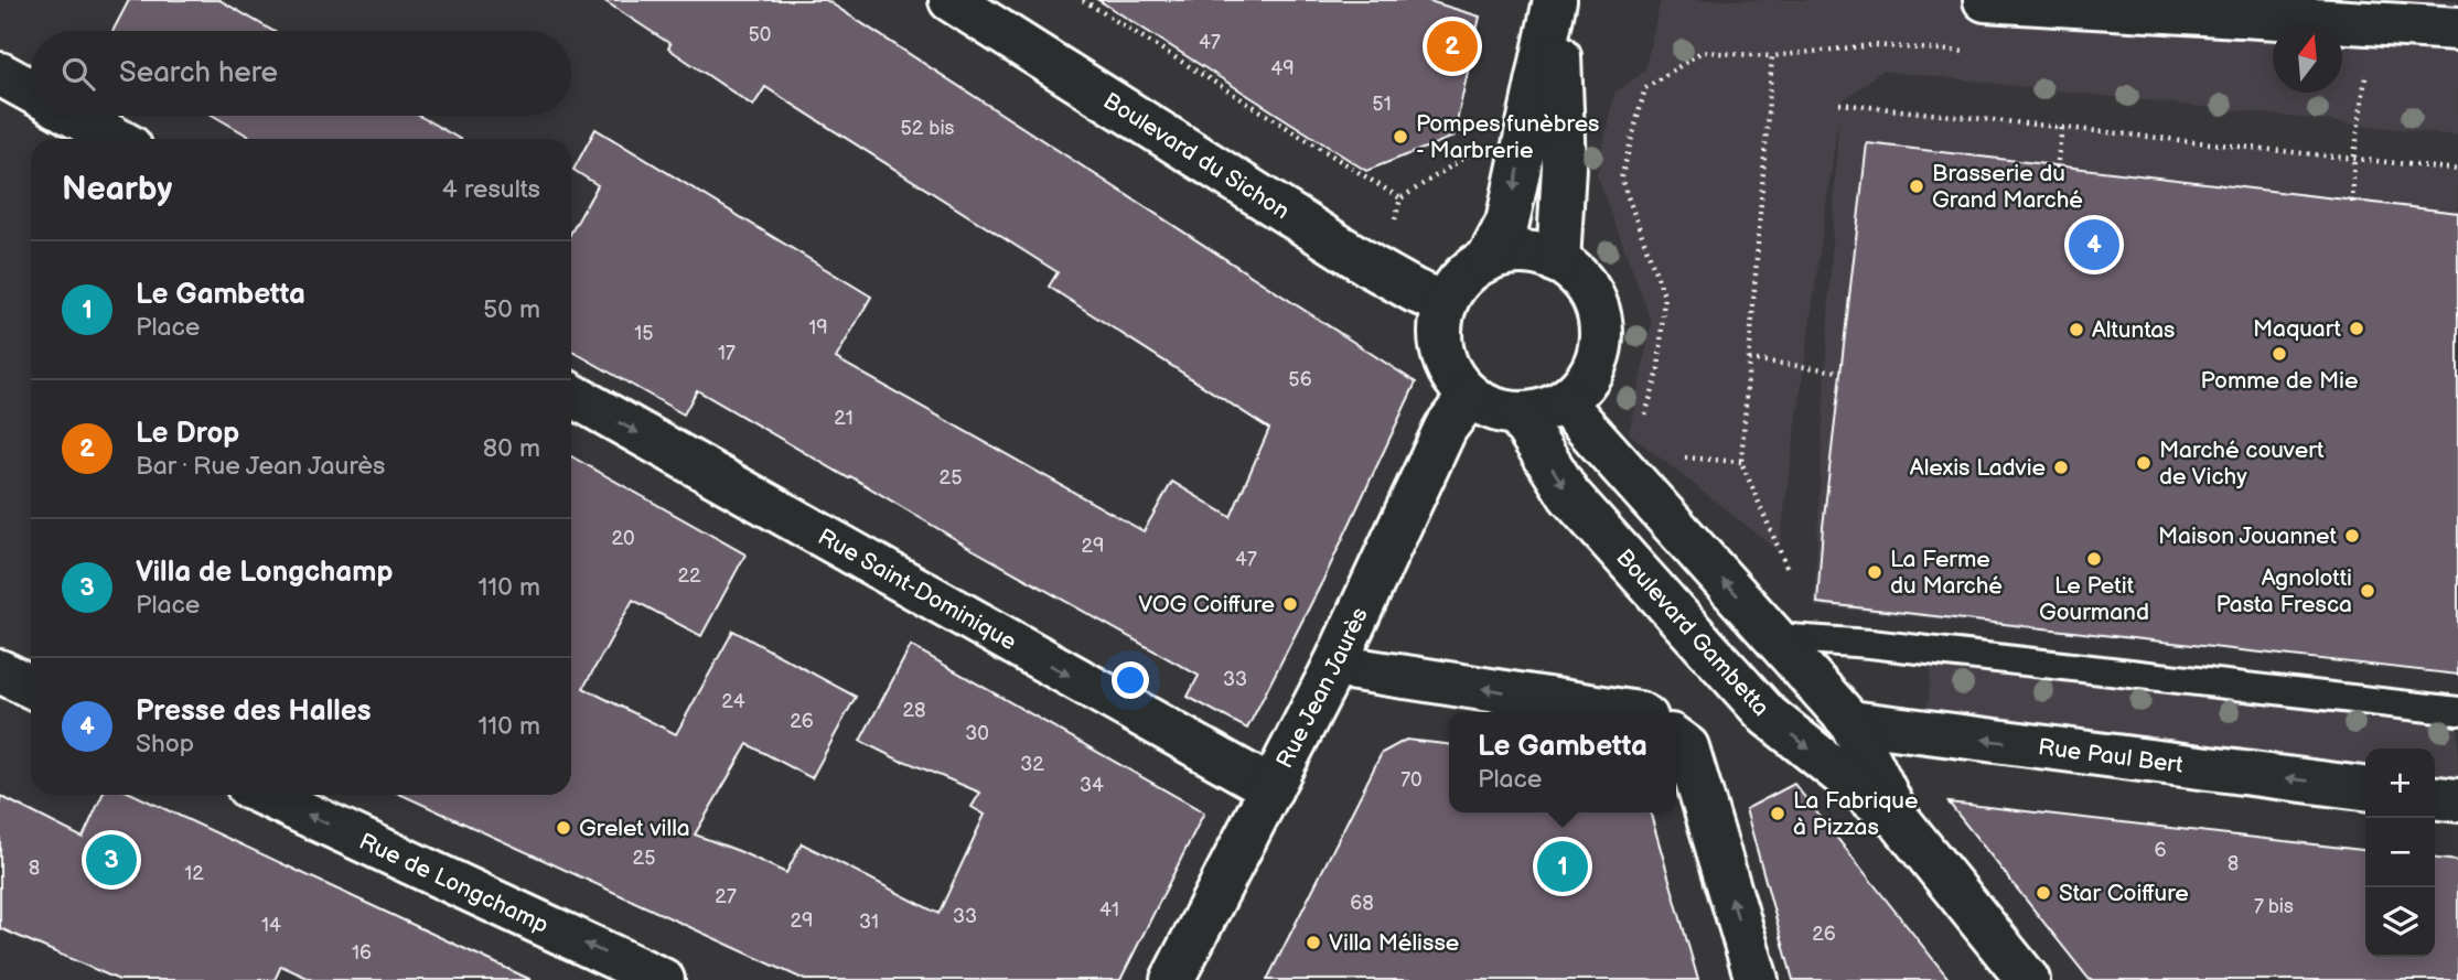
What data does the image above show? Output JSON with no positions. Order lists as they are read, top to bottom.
{
  "streets": {
    "street": [
      "Boulevard du Sichon",
      "Rue Saint-Dominique",
      "Boulevard Gambetta",
      "Rue Jean Jaurès",
      "Rue Paul Bert",
      "Rue de Longchamp"
    ]
  },
  "crossings": [
    ["Boulevard du Sichon", "Boulevard Gambetta"],
    ["Boulevard du Sichon", "Rue Jean Jaurès"],
    ["Rue Saint-Dominique", "Rue Jean Jaurès"],
    ["Boulevard Gambetta", "Rue Jean Jaurès"],
    ["Boulevard Gambetta", "Rue Paul Bert"]
  ],
  "one_way": ["Rue Saint-Dominique", "Rue Paul Bert", "Rue de Longchamp"],
  "places": [
    "Pompes funèbres - Marbrerie",
    "Brasserie du Grand Marché",
    "Maquart",
    "Altuntas",
    "Pomme de Mie",
    "Marché couvert de Vichy",
    "Alexis Ladvie",
    "Maison Jouannet",
    "Le Petit Gourmand",
    "La Ferme du Marché",
    "Agnolotti Pasta Fresca",
    "VOG Coiffure",
    "La Fabrique à Pizzas",
    "Grelet villa",
    "Star Coiffure",
    "Villa Mélisse"
  ],
  "house_numbers": [
    "50",
    "47",
    "49",
    "51",
    "52 bis",
    "19",
    "15",
    "17",
    "56",
    "21",
    "25",
    "20",
    "29",
    "47",
    "22",
    "33",
    "24",
    "28",
    "26",
    "30",
    "32",
    "70",
    "34",
    "6",
    "25",
    "8",
    "8",
    "12",
    "27",
    "68",
    "7 bis",
    "41",
    "33",
    "29",
    "31",
    "14",
    "26",
    "16"
  ],
  "north": "top",
  "page": {
    "pins": [
      "2",
      "4",
      "3",
      "1"
    ],
    "search": "Search here",
    "heading": ["Nearby", "4 results"],
    "list": [
      {
        "mark": "1",
        "name": "Le Gambetta",
        "note": "Place",
        "value": "50 m"
      },
      {
        "mark": "2",
        "name": "Le Drop",
        "note": "Bar · Rue Jean Jaurès",
        "value": "80 m"
      },
      {
        "mark": "3",
        "name": "Villa de Longchamp",
        "note": "Place",
        "value": "110 m"
      },
      {
        "mark": "4",
        "name": "Presse des Halles",
        "note": "Shop",
        "value": "110 m"
      }
    ],
    "popup": ["Le Gambetta", "Place"],
    "map_buttons": ["+", "−"]
  }
}
